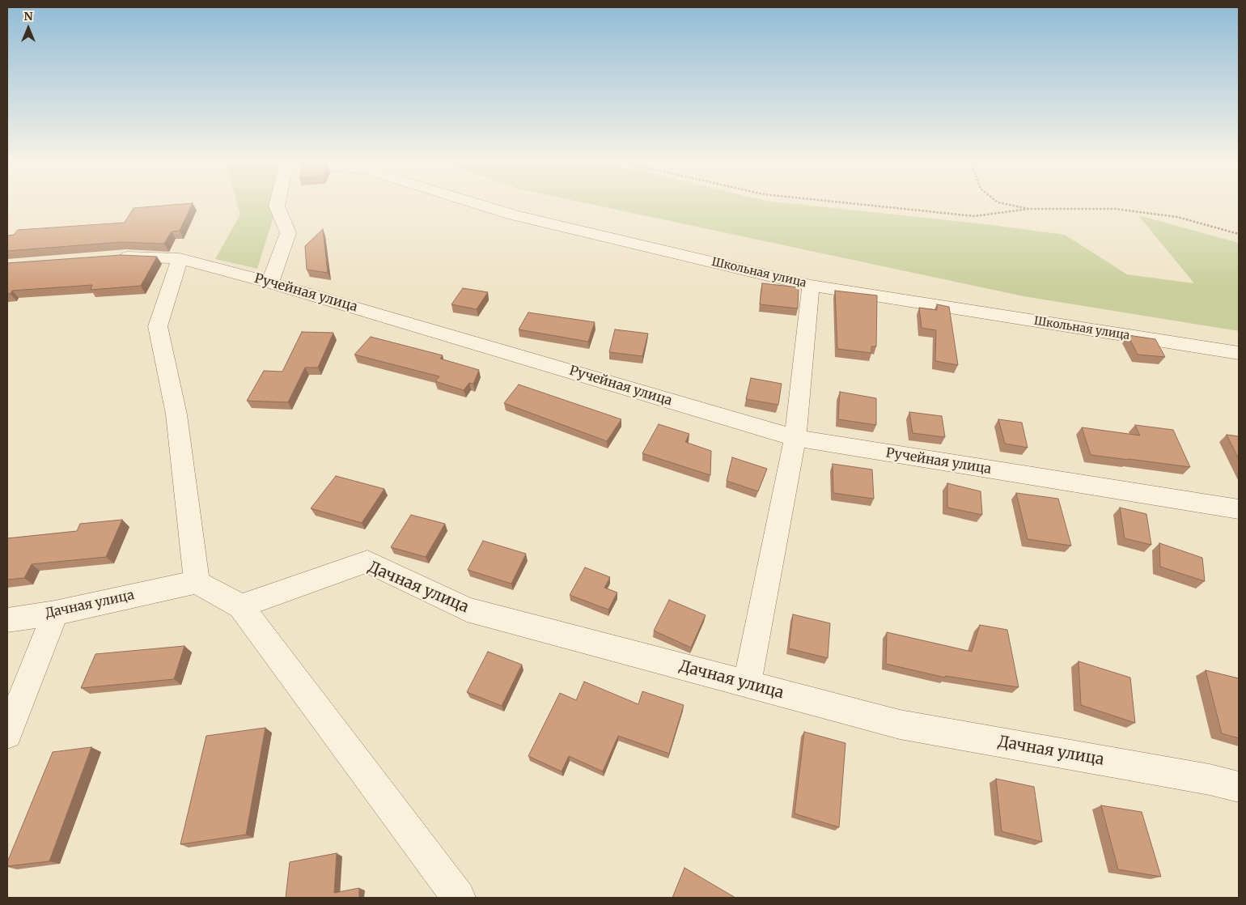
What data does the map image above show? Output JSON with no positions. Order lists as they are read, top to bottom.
{
  "streets": {
    "street": ["Школьная улица", "Ручейная улица", "Дачная улица"]
  },
  "crossings": [
    ["Школьная улица", "Ручейная улица"]
  ],
  "north": "top"
}
